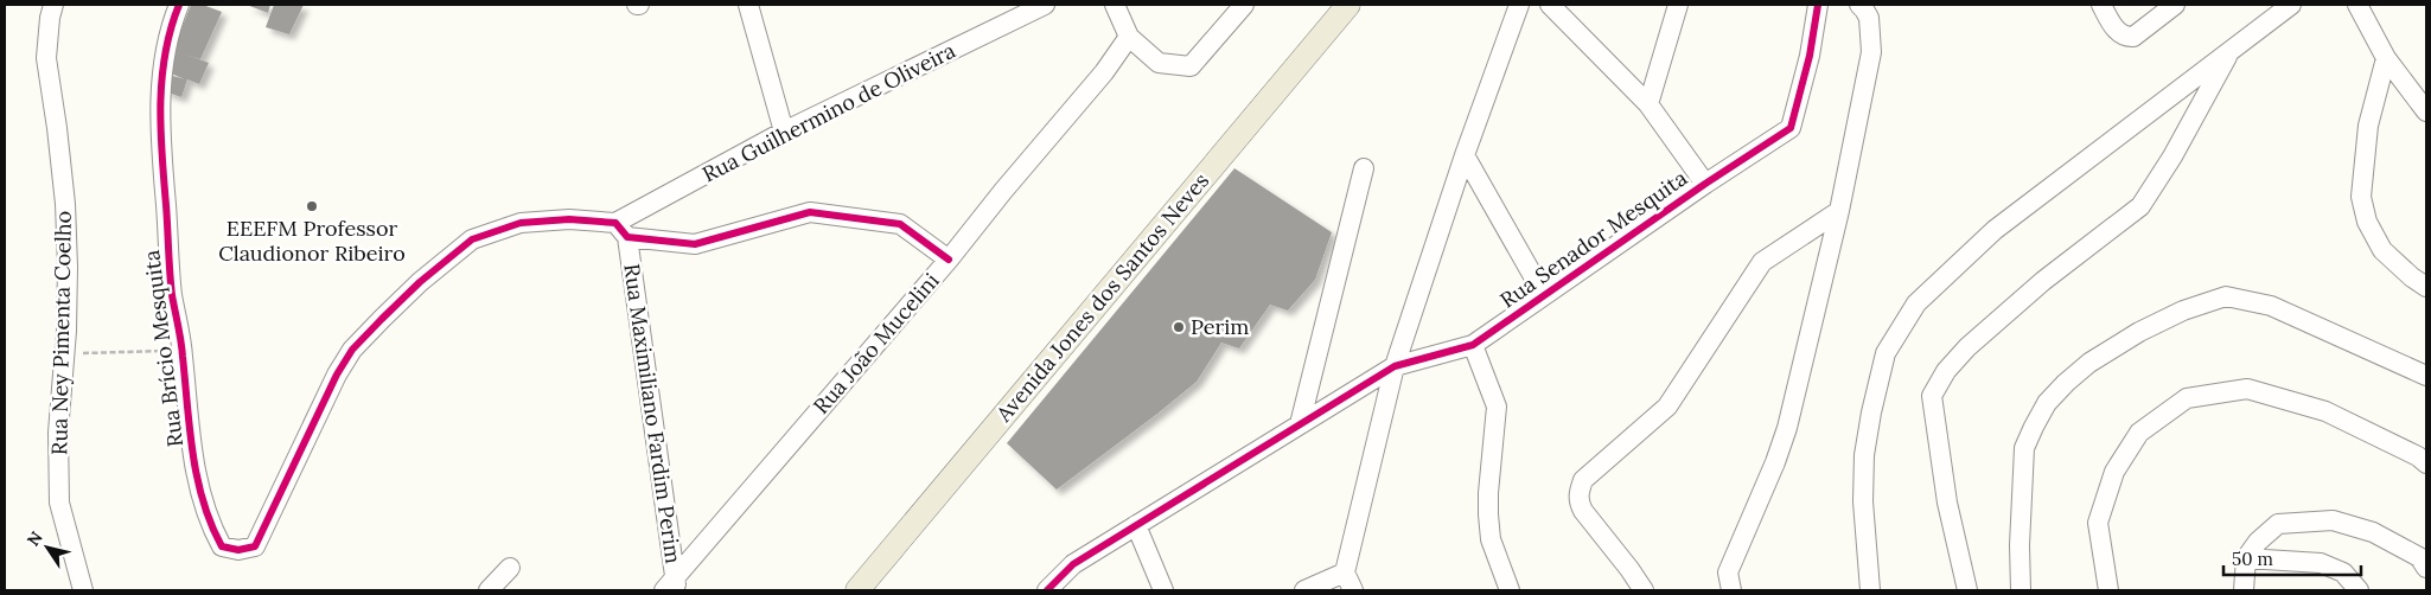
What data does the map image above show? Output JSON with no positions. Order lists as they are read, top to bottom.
{
  "streets": {
    "main road": ["Avenida Jones dos Santos Neves"],
    "street": [
      "Rua Guilhermino de Oliveira",
      "Rua Senador Mesquita",
      "Rua Ney Pimenta Coelho",
      "Rua João Mucelini",
      "Rua Brício Mesquita",
      "Rua Maximiliano Fardim Perim"
    ]
  },
  "crossings": [
    ["Rua Guilhermino de Oliveira", "Rua Brício Mesquita"],
    ["Rua Guilhermino de Oliveira", "Rua Maximiliano Fardim Perim"],
    ["Rua João Mucelini", "Rua Maximiliano Fardim Perim"],
    ["Rua Brício Mesquita", "Rua Maximiliano Fardim Perim"]
  ],
  "places": ["EEEFM Professor Claudionor Ribeiro", "Perim"],
  "scale_bar": "50 m",
  "north": "top left"
}
